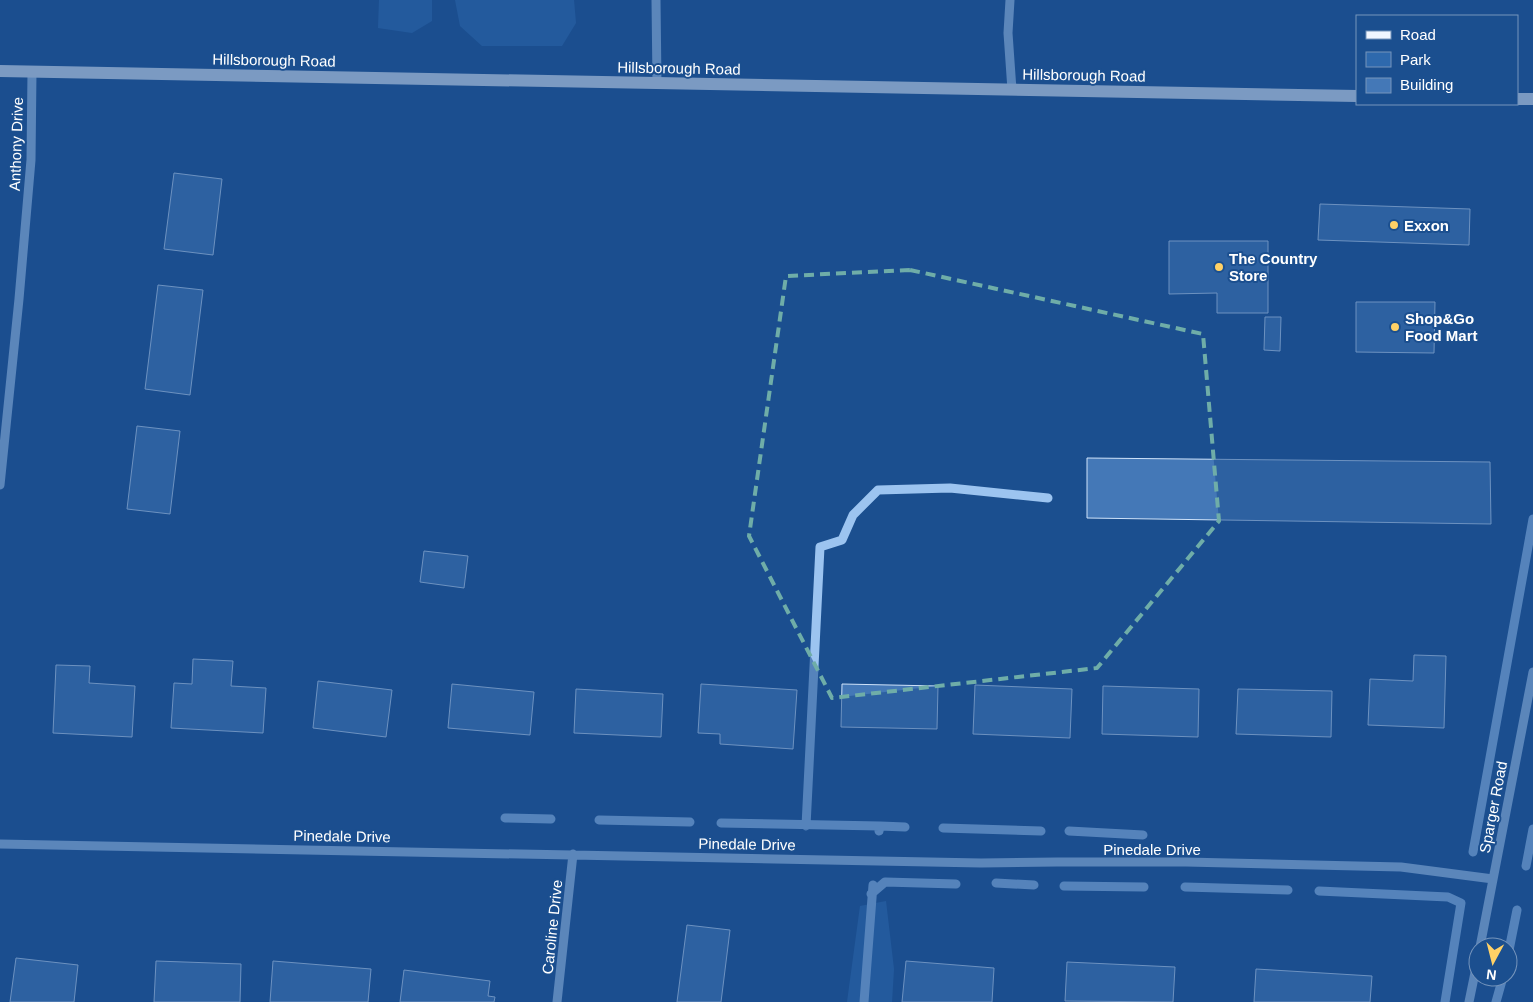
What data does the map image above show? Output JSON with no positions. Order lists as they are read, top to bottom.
{
  "streets": {
    "main road": ["Hillsborough Road"],
    "street": [
      "Anthony Drive",
      "Sparger Road",
      "Pinedale Drive",
      "Caroline Drive"
    ]
  },
  "crossings": [
    ["Hillsborough Road", "Anthony Drive"],
    ["Sparger Road", "Pinedale Drive"],
    ["Pinedale Drive", "Caroline Drive"]
  ],
  "places": ["Exxon", "The Country Store", "Shop&Go Food Mart"],
  "legend": ["Road", "Park", "Building"],
  "north": "bottom"
}
